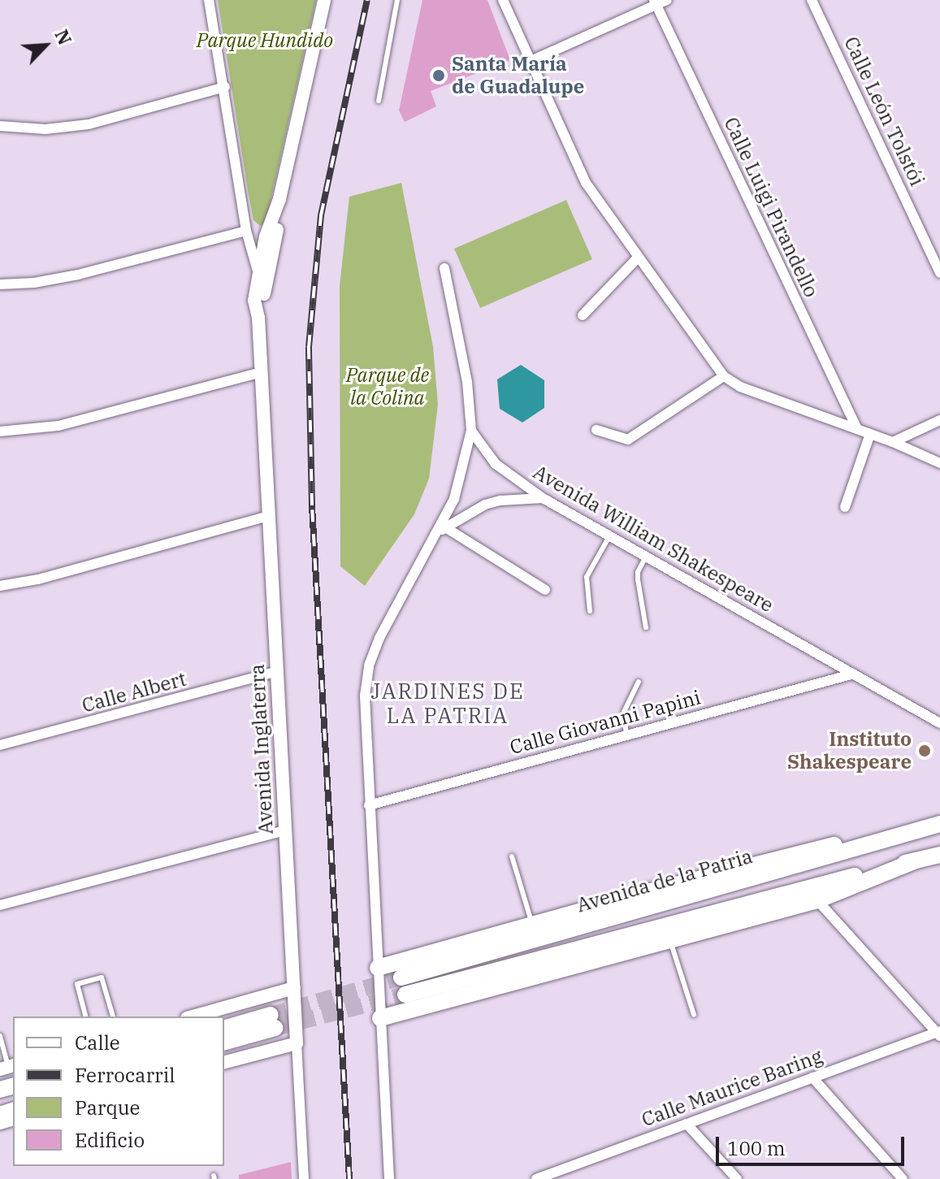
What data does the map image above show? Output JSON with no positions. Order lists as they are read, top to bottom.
{
  "streets": {
    "main road": ["Avenida de la Patria"],
    "street": [
      "Calle León Tolstói",
      "Calle Luigi Pirandello",
      "Avenida William Shakespeare",
      "Calle Albert",
      "Calle Giovanni Papini",
      "Avenida Inglaterra",
      "Calle Maurice Baring"
    ]
  },
  "crossings": [
    ["Avenida William Shakespeare", "Calle Giovanni Papini"],
    ["Calle Albert", "Avenida Inglaterra"]
  ],
  "districts": ["JARDINES DE LA PATRIA"],
  "parks": ["Parque Hundido", "Parque de la Colina"],
  "places": ["Santa María de Guadalupe", "Instituto Shakespeare"],
  "legend": [
    "Calle",
    "Ferrocarril",
    "Parque",
    "Edificio"
  ],
  "scale_bar": "100 m",
  "north": "top right"
}
